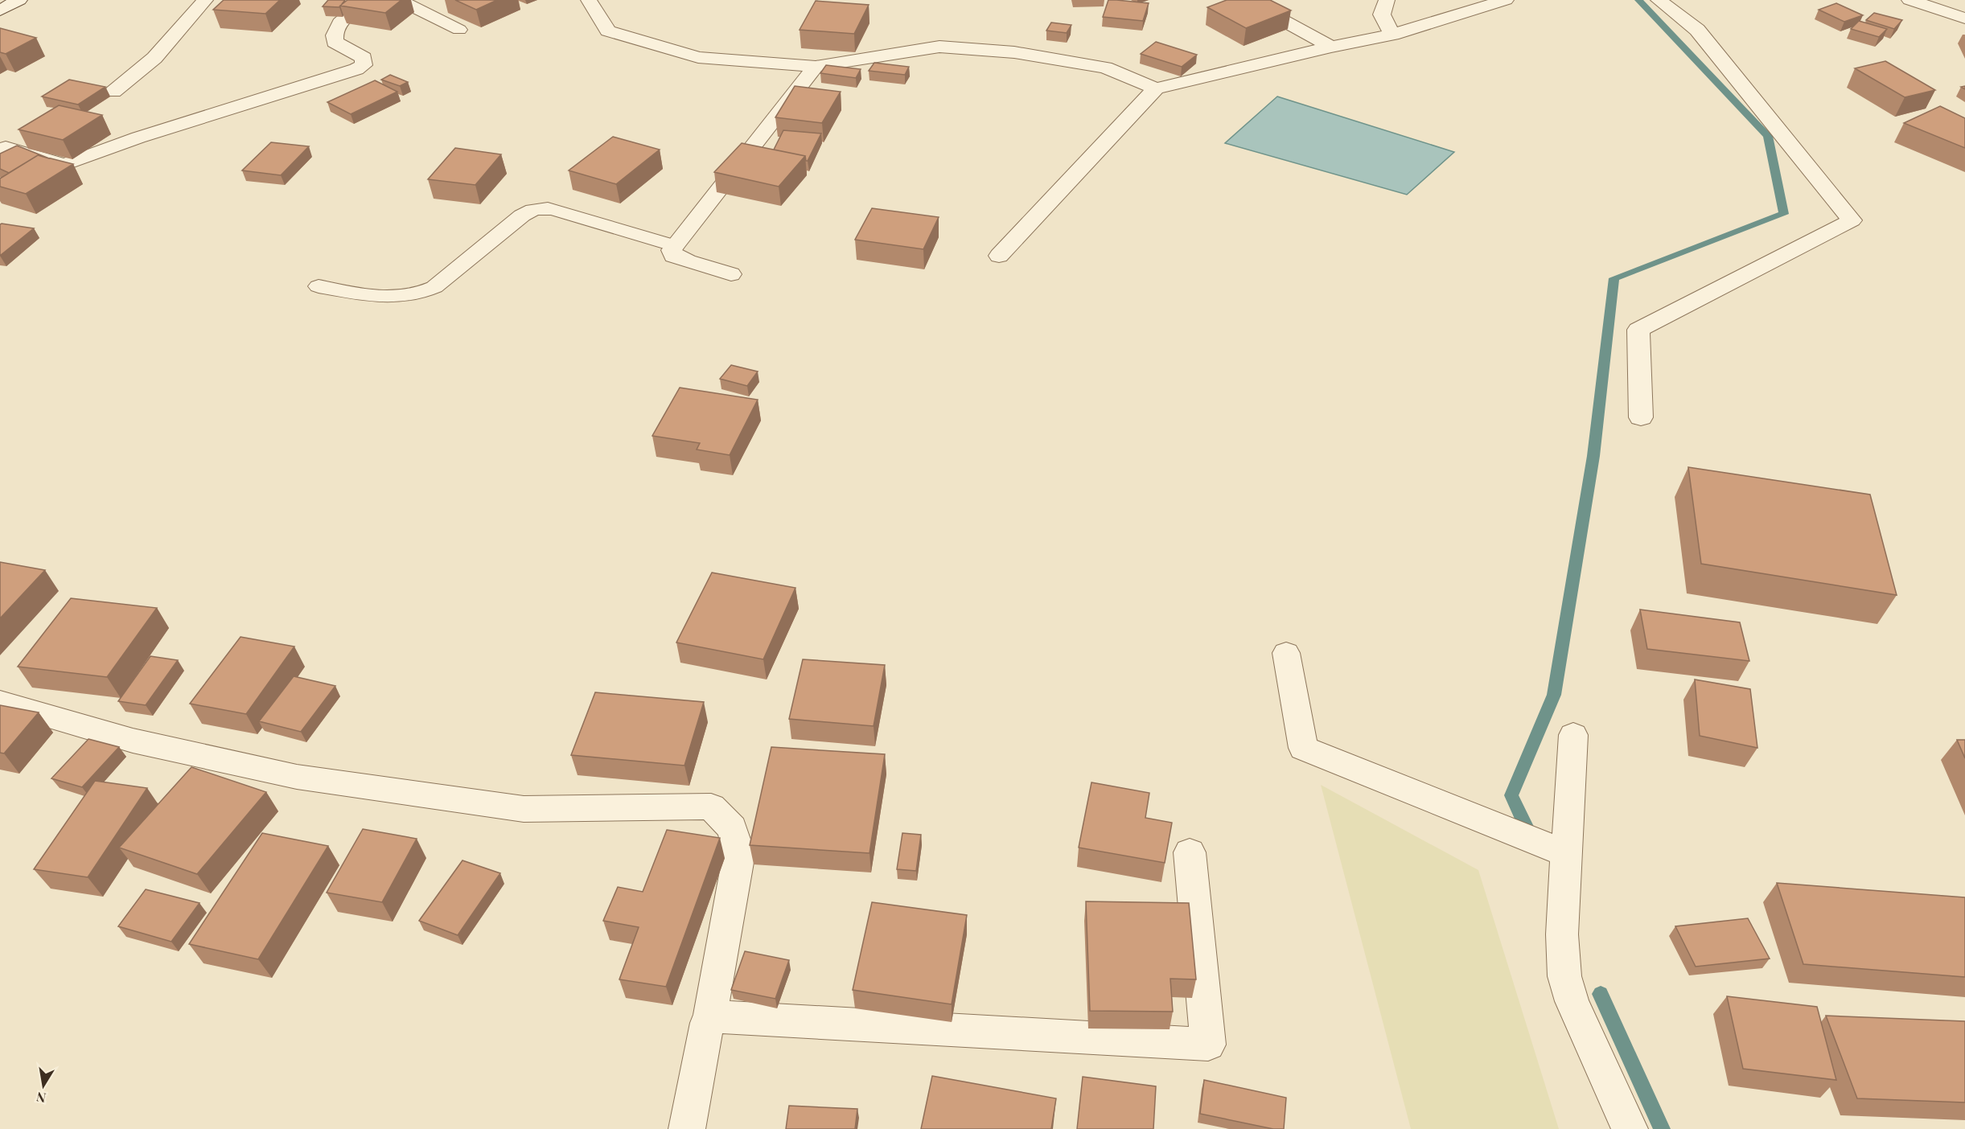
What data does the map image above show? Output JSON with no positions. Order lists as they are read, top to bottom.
{
  "north": "bottom"
}
